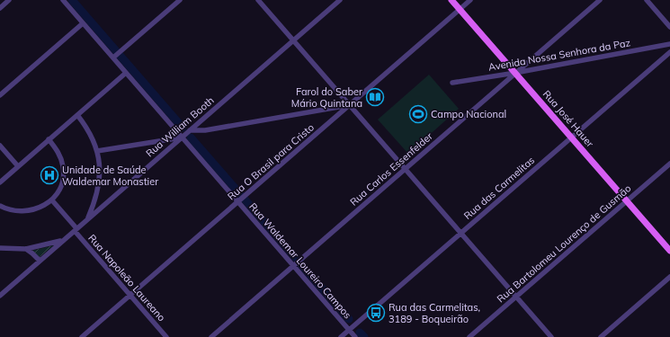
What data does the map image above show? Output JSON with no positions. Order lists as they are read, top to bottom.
{
  "streets": {
    "main road": ["Rua José Hauer"],
    "street": [
      "Avenida Nossa Senhora da Paz",
      "Rua William Booth",
      "Rua O Brasil para Cristo",
      "Rua Carlos Essenfelder",
      "Rua das Carmelitas",
      "Rua Bartolomeu Lourenço de Gusmão",
      "Rua Waldemar Loureiro Campos",
      "Rua Napoleão Laureano"
    ]
  },
  "crossings": [
    ["Avenida Nossa Senhora da Paz", "Rua José Hauer"],
    ["Avenida Nossa Senhora da Paz", "Rua Carlos Essenfelder"],
    ["Rua José Hauer", "Rua O Brasil para Cristo"],
    ["Rua José Hauer", "Rua Carlos Essenfelder"],
    ["Rua José Hauer", "Rua das Carmelitas"],
    ["Rua José Hauer", "Rua Bartolomeu Lourenço de Gusmão"],
    ["Rua William Booth", "Rua Waldemar Loureiro Campos"],
    ["Rua William Booth", "Rua Napoleão Laureano"],
    ["Rua O Brasil para Cristo", "Rua Waldemar Loureiro Campos"],
    ["Rua O Brasil para Cristo", "Rua Napoleão Laureano"],
    ["Rua Carlos Essenfelder", "Rua Waldemar Loureiro Campos"],
    ["Rua das Carmelitas", "Rua Waldemar Loureiro Campos"]
  ],
  "places": {
    "library": ["Farol do Saber Mário Quintana"],
    "sports": ["Campo Nacional"],
    "hospital": ["Unidade de Saúde Waldemar Monastier"],
    "bus stop": ["Rua das Carmelitas, 3189 - Boqueirão"]
  }
}
